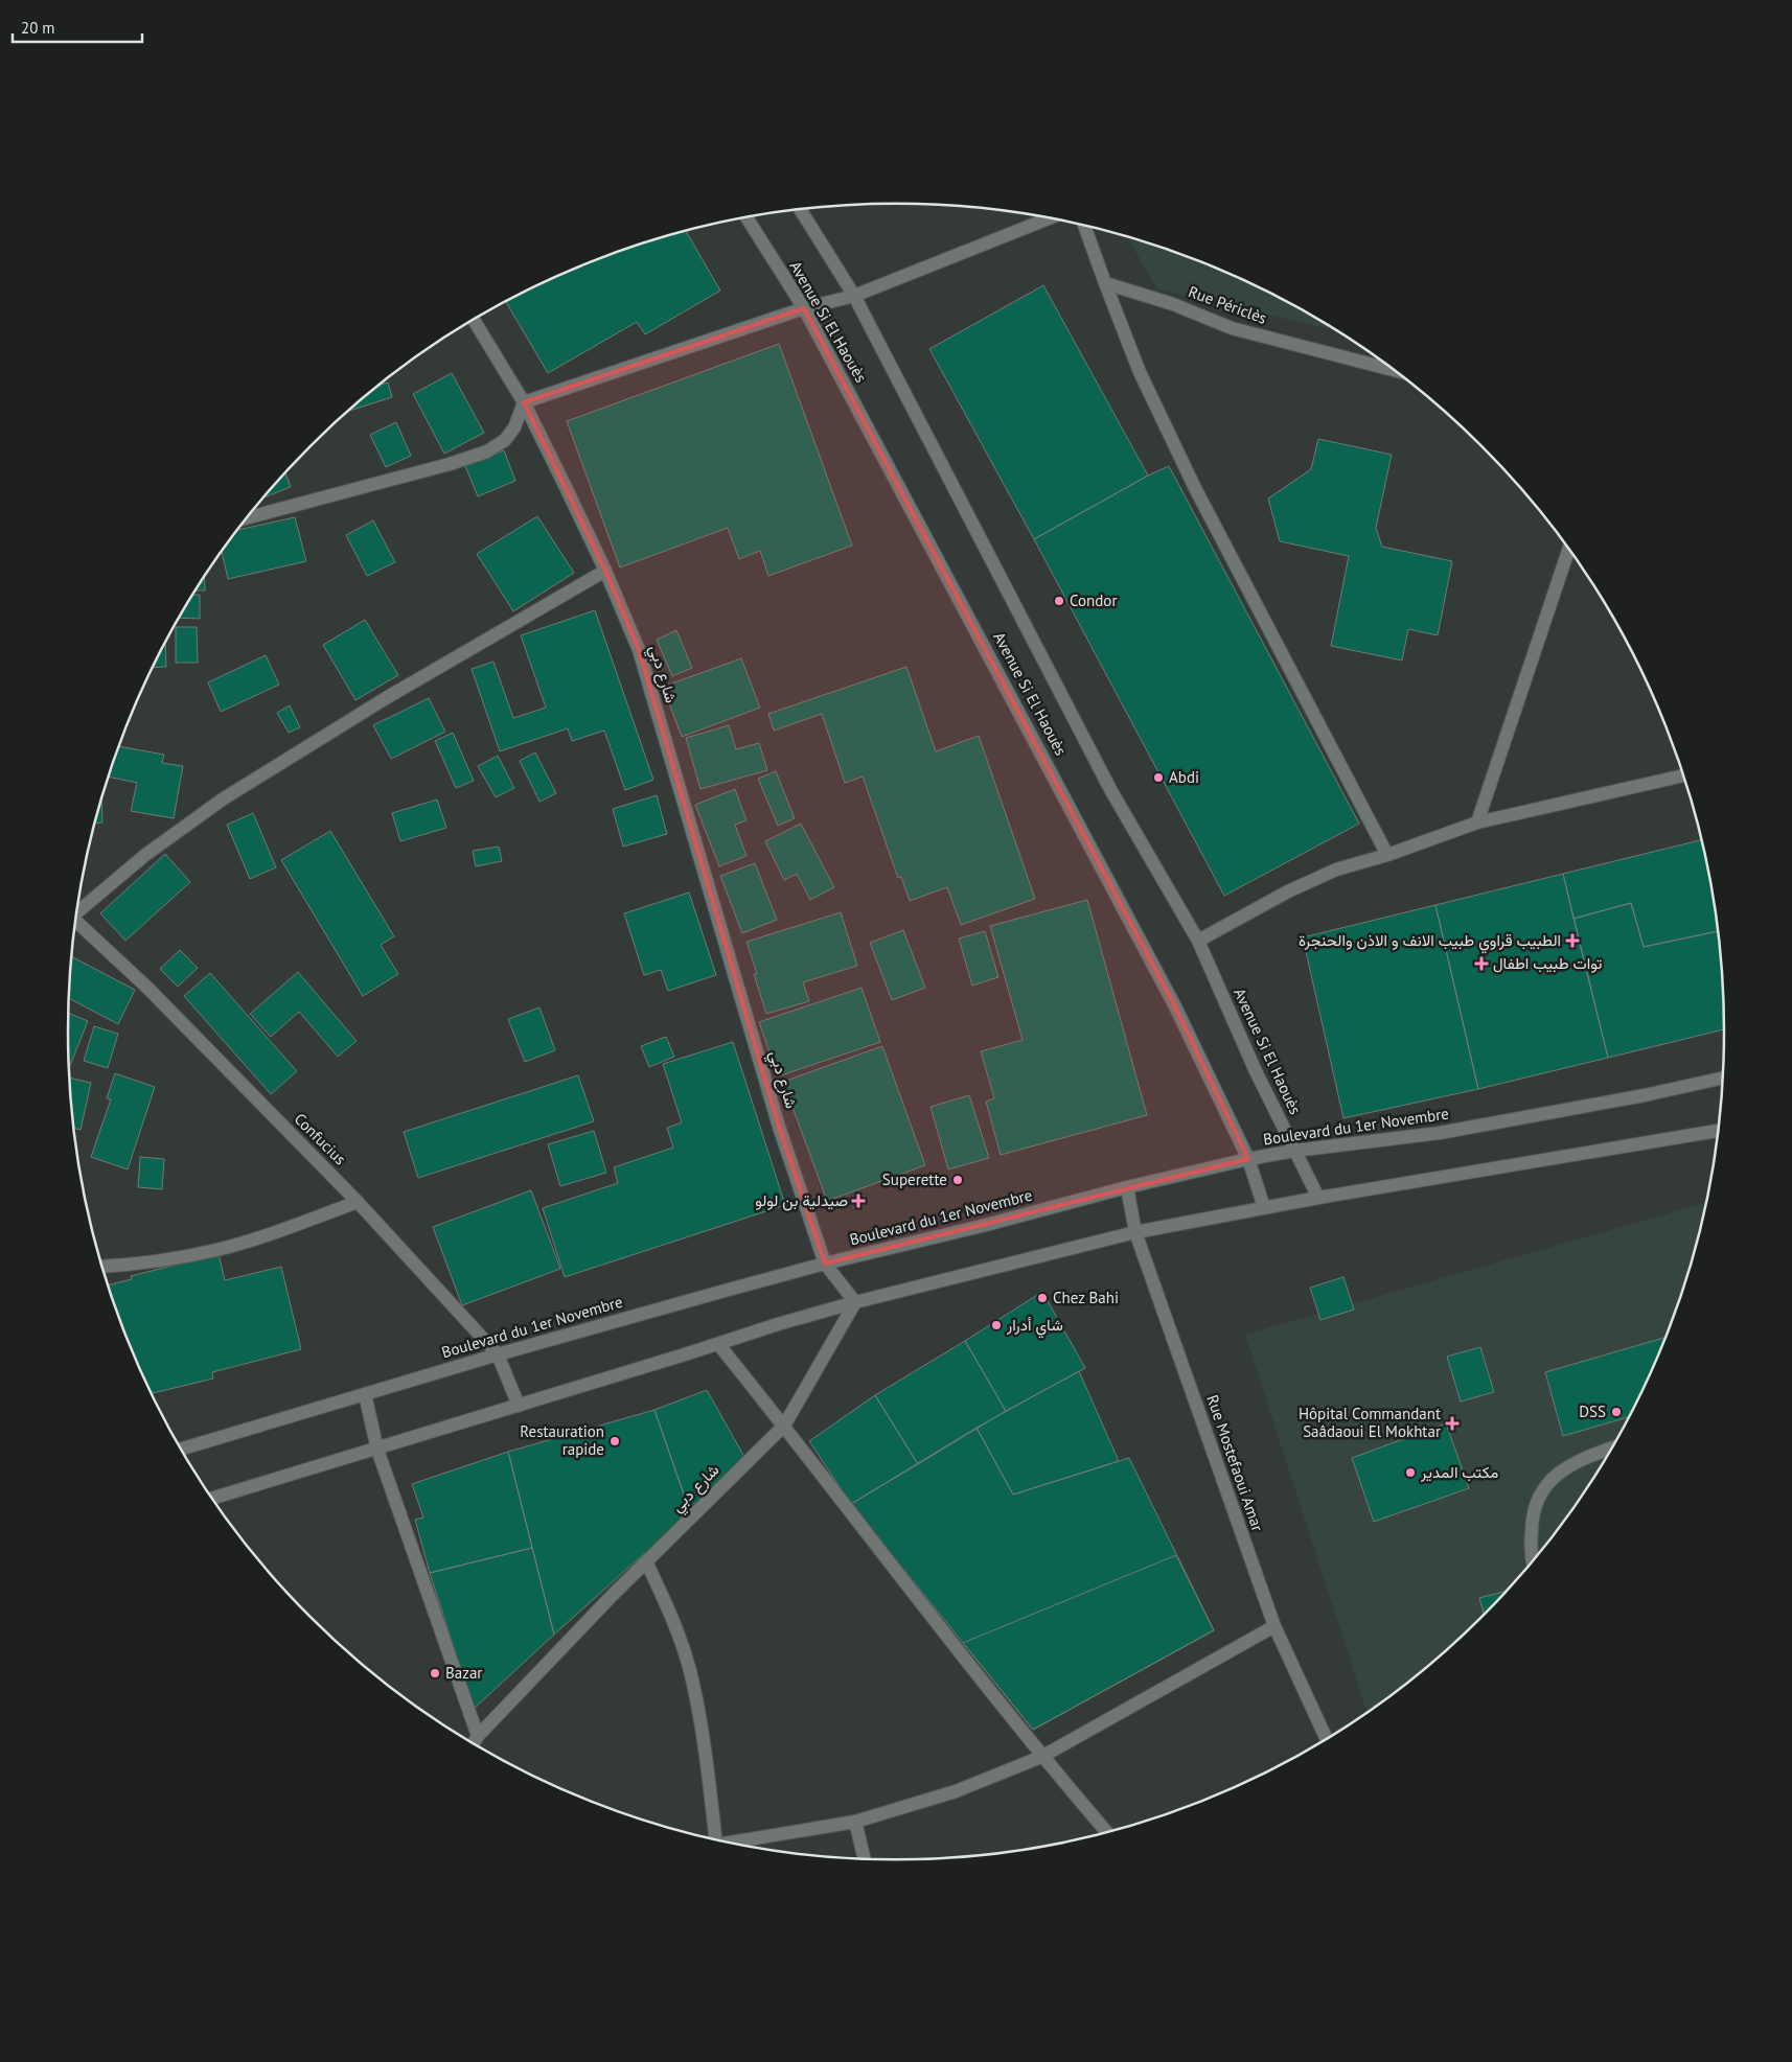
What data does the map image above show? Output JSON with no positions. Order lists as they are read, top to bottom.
{
  "streets": {
    "street": [
      "Rue Périclès",
      "Avenue Si El Haouès",
      "شارع دبي",
      "Boulevard du 1er Novembre",
      "Confucius",
      "Rue Mostefaoui Amar"
    ]
  },
  "crossings": [
    ["Avenue Si El Haouès", "Boulevard du 1er Novembre"],
    ["شارع دبي", "Boulevard du 1er Novembre"],
    ["Boulevard du 1er Novembre", "Confucius"],
    ["Boulevard du 1er Novembre", "Rue Mostefaoui Amar"]
  ],
  "places": {
    "other": [
      "Condor",
      "Abdi",
      "Superette",
      "Chez Bahi",
      "شاي أدرار",
      "DSS",
      "Restauration rapide",
      "مكتب المدير",
      "Bazar"
    ],
    "health": [
      "الطبيب قراوي طبيب الانف و الاذن والحنجرة",
      "توات طبيب اطفال",
      "صيدلية بن لولو",
      "Hôpital Commandant Saâdaoui El Mokhtar"
    ]
  },
  "scale_bar": "20 m"
}
